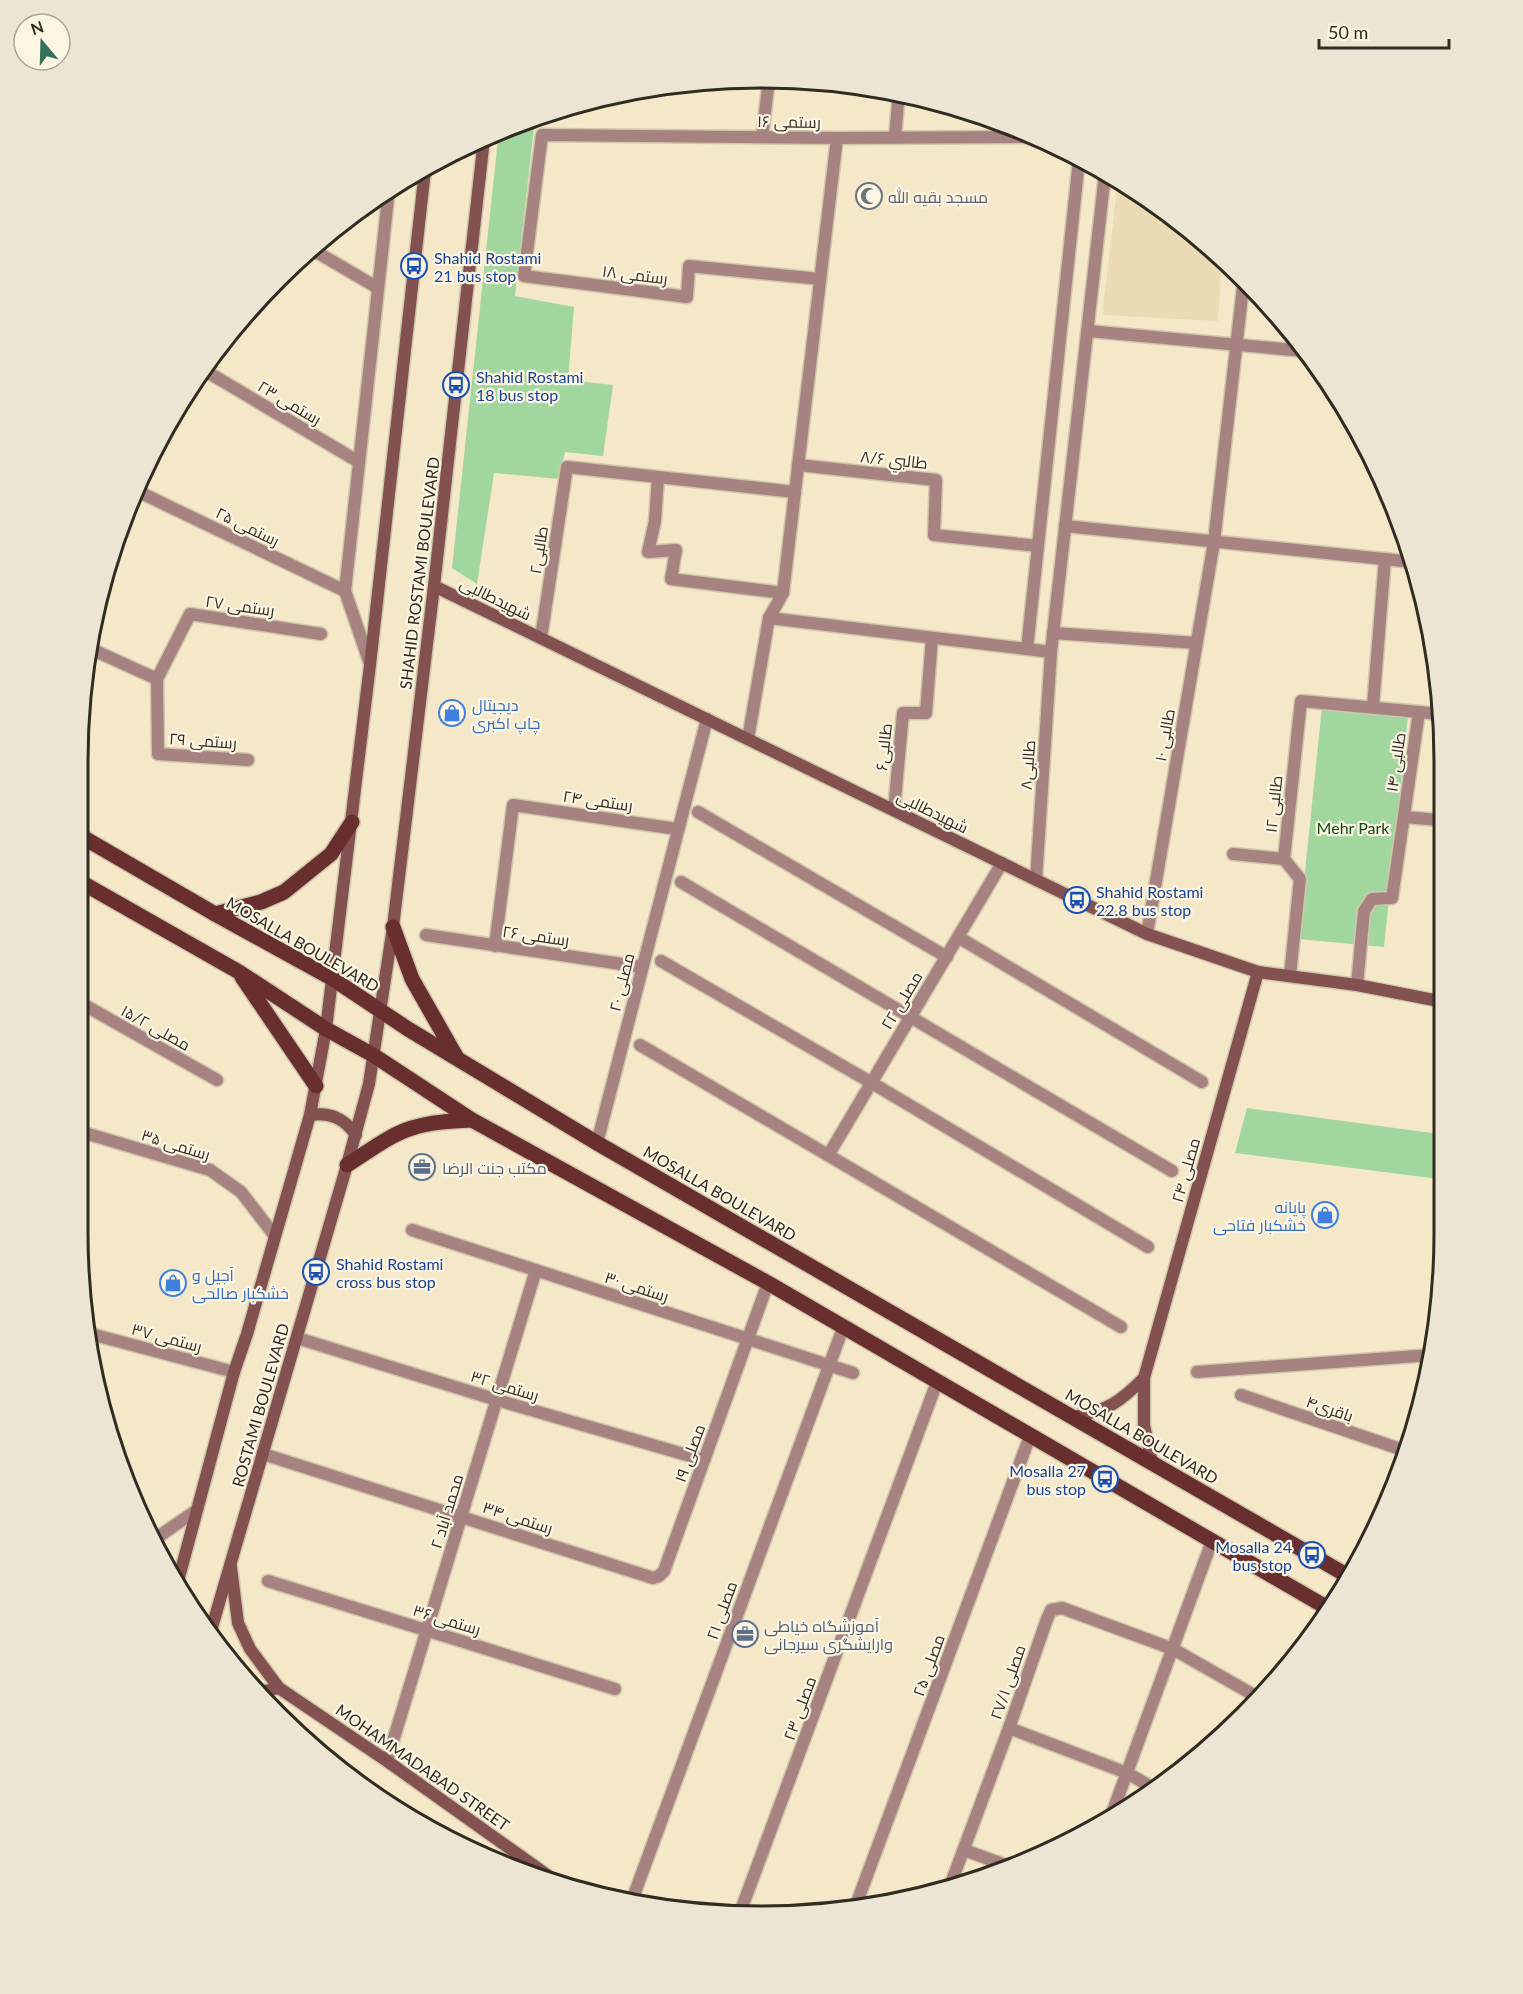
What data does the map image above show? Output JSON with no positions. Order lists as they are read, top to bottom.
{
  "streets": {
    "main road": [
      "SHAHID ROSTAMI BOULEVARD",
      "شهیدطالبی",
      "MOSALLA BOULEVARD",
      "مصلی ۲۴",
      "ROSTAMI BOULEVARD",
      "MOHAMMADABAD STREET"
    ],
    "street": [
      "رستمی ۱۶",
      "رستمی ۱۸",
      "رستمی ۲۳",
      "طالبي ۸/۶",
      "رستمی ۲۵",
      "طالبی۲",
      "رستمی ۲۷",
      "طالبی ۱۰",
      "رستمی ۲۹",
      "طالبی۶",
      "طالبی ۱۴",
      "طالبی۸",
      "رستمی ۲۴",
      "طالبی ۱۲",
      "رستمی ۲۶",
      "مصلی ۲۰",
      "مصلی ۲۲",
      "مصلی ۱۵/۲",
      "رستمی ۳۵",
      "رستمی ۳۰",
      "رستمی ۳۷",
      "رستمی ۳۲",
      "باقری۴",
      "مصلی ۱۹",
      "محمد آباد ۲",
      "رستمی ۳۴",
      "مصلی ۲۱",
      "رستمی ۳۶",
      "مصلی ۲۵",
      "مصلی ۲۷/۱",
      "مصلی ۲۳"
    ]
  },
  "crossings": [
    ["رستمی ۱۶", "رستمی ۱۸"],
    ["طالبی۲", "شهیدطالبی"],
    ["SHAHID ROSTAMI BOULEVARD", "شهیدطالبی"],
    ["SHAHID ROSTAMI BOULEVARD", "MOSALLA BOULEVARD"],
    ["SHAHID ROSTAMI BOULEVARD", "ROSTAMI BOULEVARD"],
    ["شهیدطالبی", "طالبی ۱۰"],
    ["شهیدطالبی", "طالبی۶"],
    ["شهیدطالبی", "طالبی ۱۴"],
    ["شهیدطالبی", "طالبی۸"],
    ["شهیدطالبی", "مصلی ۲۰"],
    ["شهیدطالبی", "مصلی ۲۲"],
    ["شهیدطالبی", "مصلی ۲۴"],
    ["رستمی ۲۷", "رستمی ۲۹"],
    ["طالبی ۱۴", "طالبی ۱۲"],
    ["رستمی ۲۴", "رستمی ۲۶"],
    ["رستمی ۲۴", "مصلی ۲۰"],
    ["رستمی ۲۶", "مصلی ۲۰"],
    ["MOSALLA BOULEVARD", "مصلی ۲۰"],
    ["MOSALLA BOULEVARD", "ROSTAMI BOULEVARD"],
    ["رستمی ۳۵", "ROSTAMI BOULEVARD"],
    ["رستمی ۳۰", "مصلی ۱۹"],
    ["رستمی ۳۰", "محمد آباد ۲"],
    ["رستمی ۳۰", "مصلی ۲۱"],
    ["رستمی ۳۷", "ROSTAMI BOULEVARD"],
    ["رستمی ۳۲", "ROSTAMI BOULEVARD"],
    ["رستمی ۳۲", "مصلی ۱۹"],
    ["رستمی ۳۲", "محمد آباد ۲"],
    ["ROSTAMI BOULEVARD", "رستمی ۳۴"],
    ["ROSTAMI BOULEVARD", "MOHAMMADABAD STREET"],
    ["مصلی ۱۹", "رستمی ۳۴"],
    ["محمد آباد ۲", "رستمی ۳۴"],
    ["محمد آباد ۲", "رستمی ۳۶"],
    ["محمد آباد ۲", "MOHAMMADABAD STREET"]
  ],
  "parks": ["Mehr Park"],
  "places": {
    "mosque": ["مسجد بقیه الله"],
    "bus stop": [
      "Shahid Rostami 21 bus stop",
      "Shahid Rostami 18 bus stop",
      "Shahid Rostami 22.8 bus stop",
      "Shahid Rostami cross bus stop",
      "Mosalla 27 bus stop",
      "Mosalla 24 bus stop"
    ],
    "shop": ["دیجیتال چاپ اکبری", "پایانه خشکبار فتاحی", "آجیل و خشکبار صالحی"],
    "office": ["مكتب جنت الرضا", "آموزشگاه خیاطی وارایشگری سیرجانی"]
  },
  "scale_bar": "50 m",
  "north": "top"
}
